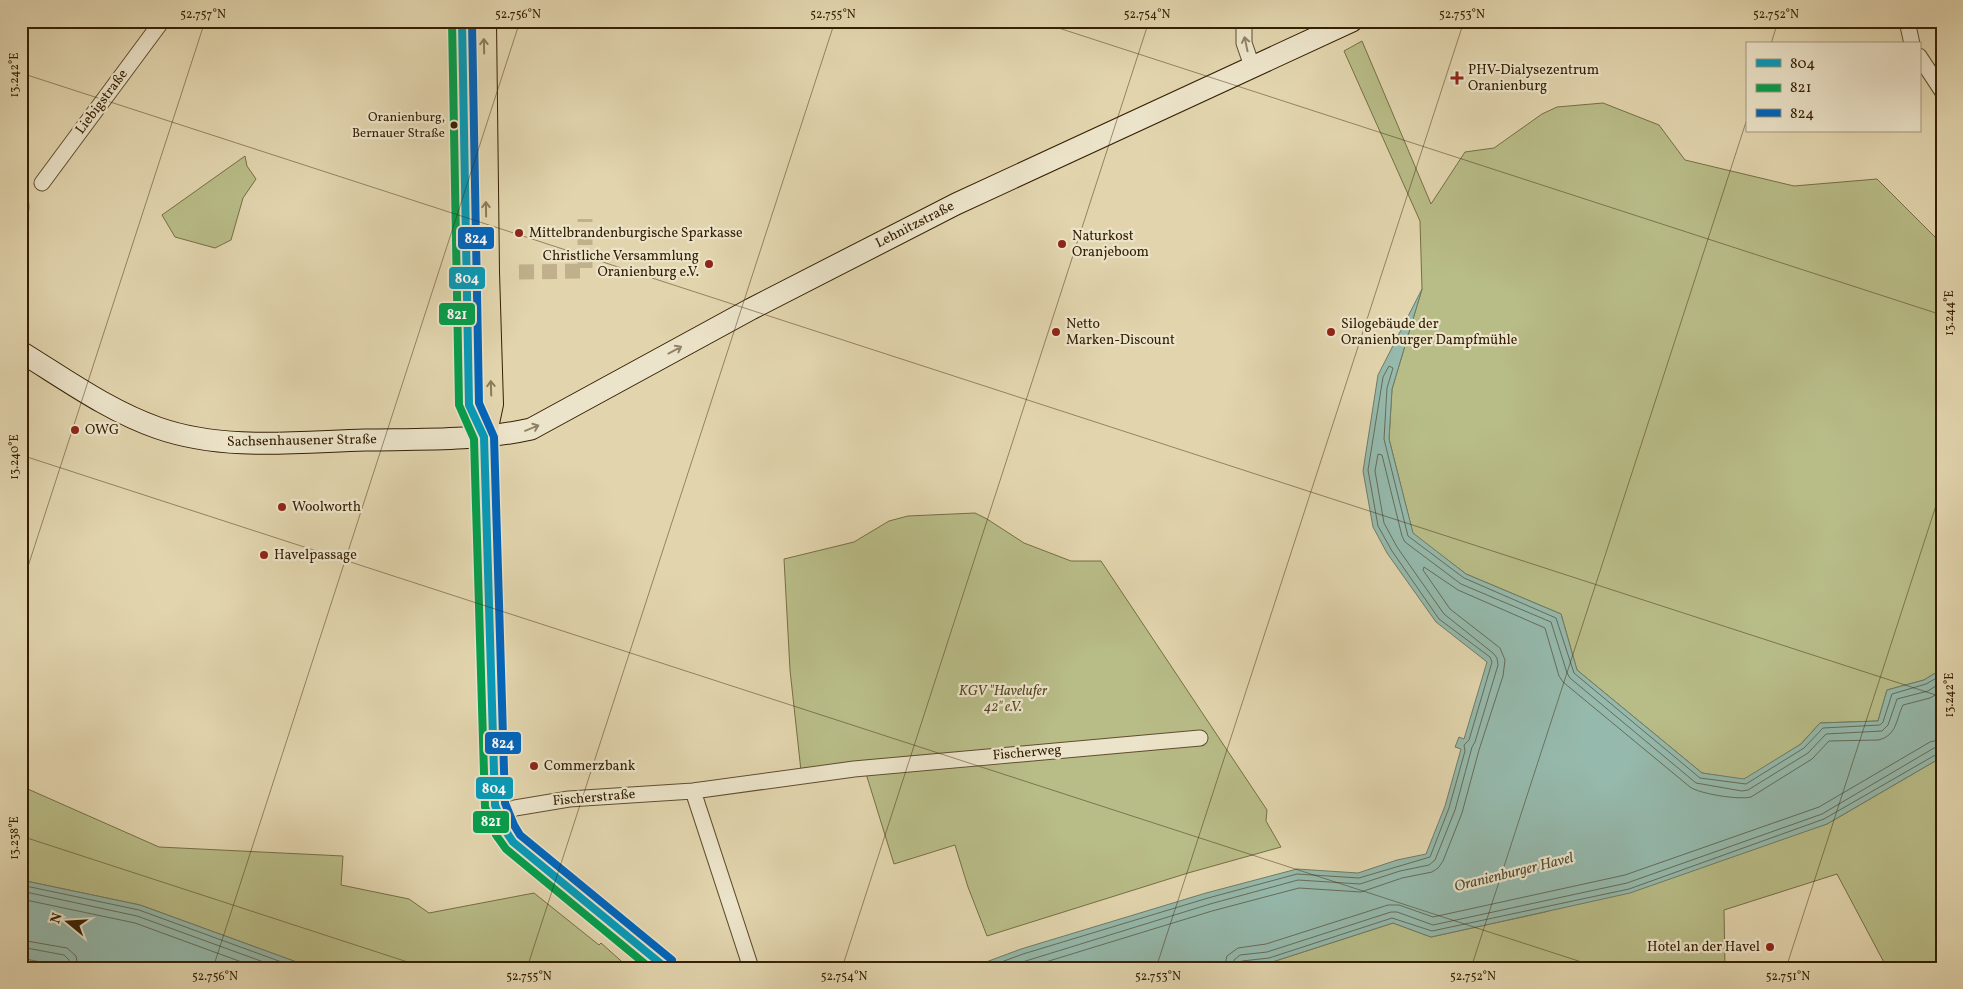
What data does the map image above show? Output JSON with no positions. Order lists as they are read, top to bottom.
{
  "streets": {
    "main road": ["Lehnitzstraße", "Sachsenhausener Straße"],
    "street": ["Liebigstraße", "Fischerweg", "Fischerstraße"]
  },
  "crossings": [
    ["Lehnitzstraße", "Sachsenhausener Straße"],
    ["Fischerweg", "Fischerstraße"]
  ],
  "one_way": ["Lehnitzstraße"],
  "water": ["Oranienburger Havel"],
  "parks": ["KGV \"Havelufer 42\" e.V."],
  "places": {
    "health": ["PHV-Dialysezentrum Oranienburg"],
    "other": [
      "Oranienburg, Bernauer Straße",
      "Mittelbrandenburgische Sparkasse",
      "Naturkost Oranjeboom",
      "Christliche Versammlung Oranienburg e.V.",
      "Netto Marken-Discount",
      "Silogebäude der Oranienburger Dampfmühle",
      "OWG",
      "Woolworth",
      "Havelpassage",
      "Commerzbank",
      "Hotel an der Havel"
    ]
  },
  "lines": ["transit line 804", "transit line 821", "transit line 824"],
  "legend": ["804", "821", "824"],
  "north": "left",
  "coordinates": [
    "52.757°N",
    "52.756°N",
    "52.755°N",
    "52.754°N",
    "52.753°N",
    "52.752°N",
    "13.242°E",
    "13.244°E",
    "13.240°E",
    "13.238°E",
    "52.751°N"
  ]
}
